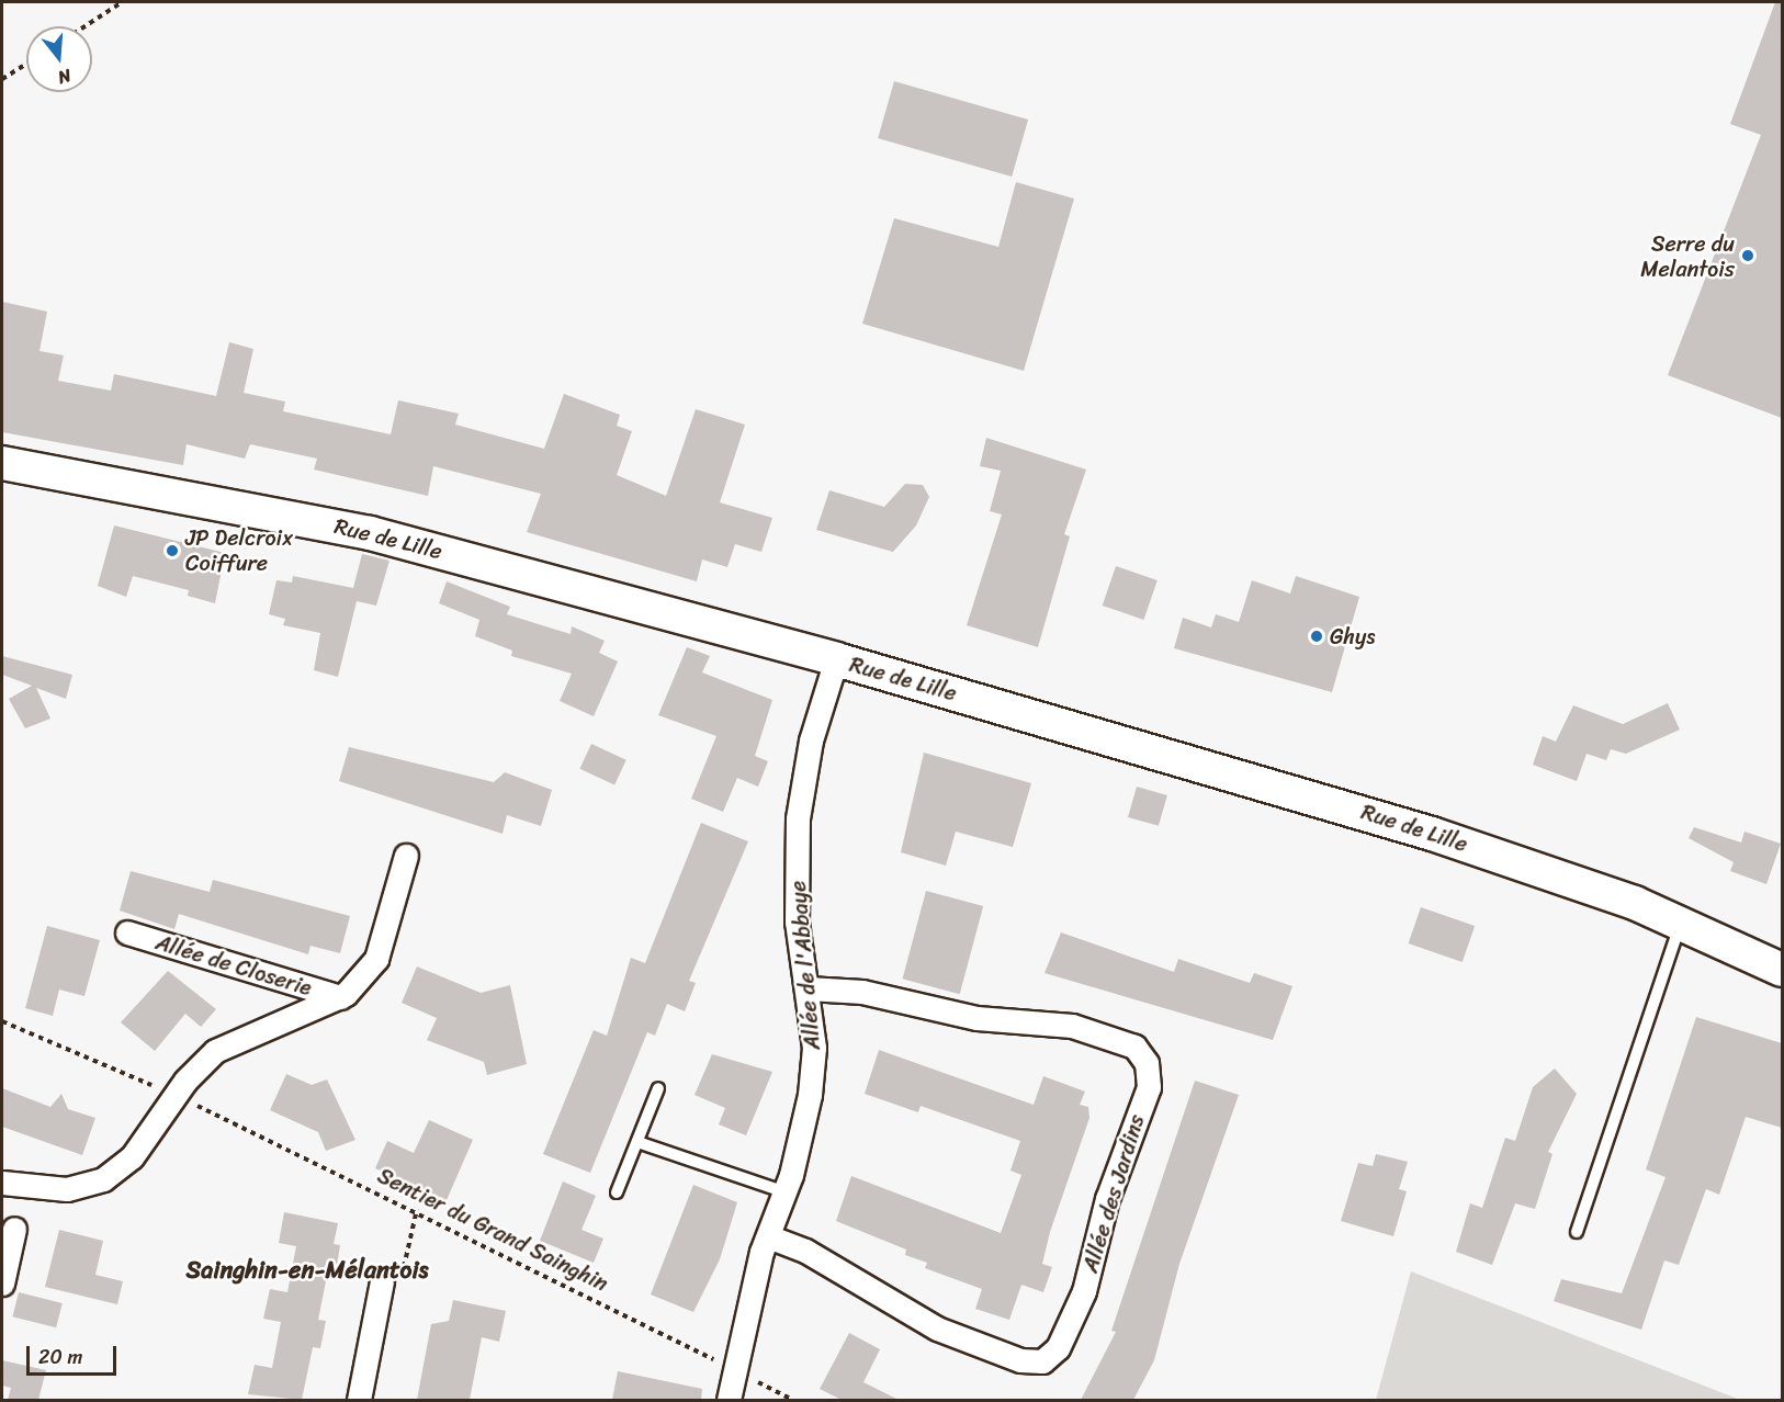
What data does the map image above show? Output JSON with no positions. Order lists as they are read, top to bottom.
{
  "streets": {
    "main road": ["Rue de Lille"],
    "street": ["Allée de Closerie", "Allée de l'Abbaye", "Allée des Jardins"],
    "path": ["Sentier du Grand Sainghin"]
  },
  "crossings": [
    ["Rue de Lille", "Allée de l'Abbaye"],
    ["Allée de Closerie", "Sentier du Grand Sainghin"],
    ["Allée de l'Abbaye", "Allée des Jardins"],
    ["Allée de l'Abbaye", "Sentier du Grand Sainghin"]
  ],
  "districts": ["Sainghin-en-Mélantois"],
  "places": ["Serre du Melantois", "JP Delcroix Coiffure", "Ghys"],
  "scale_bar": "20 m",
  "north": "bottom"
}
